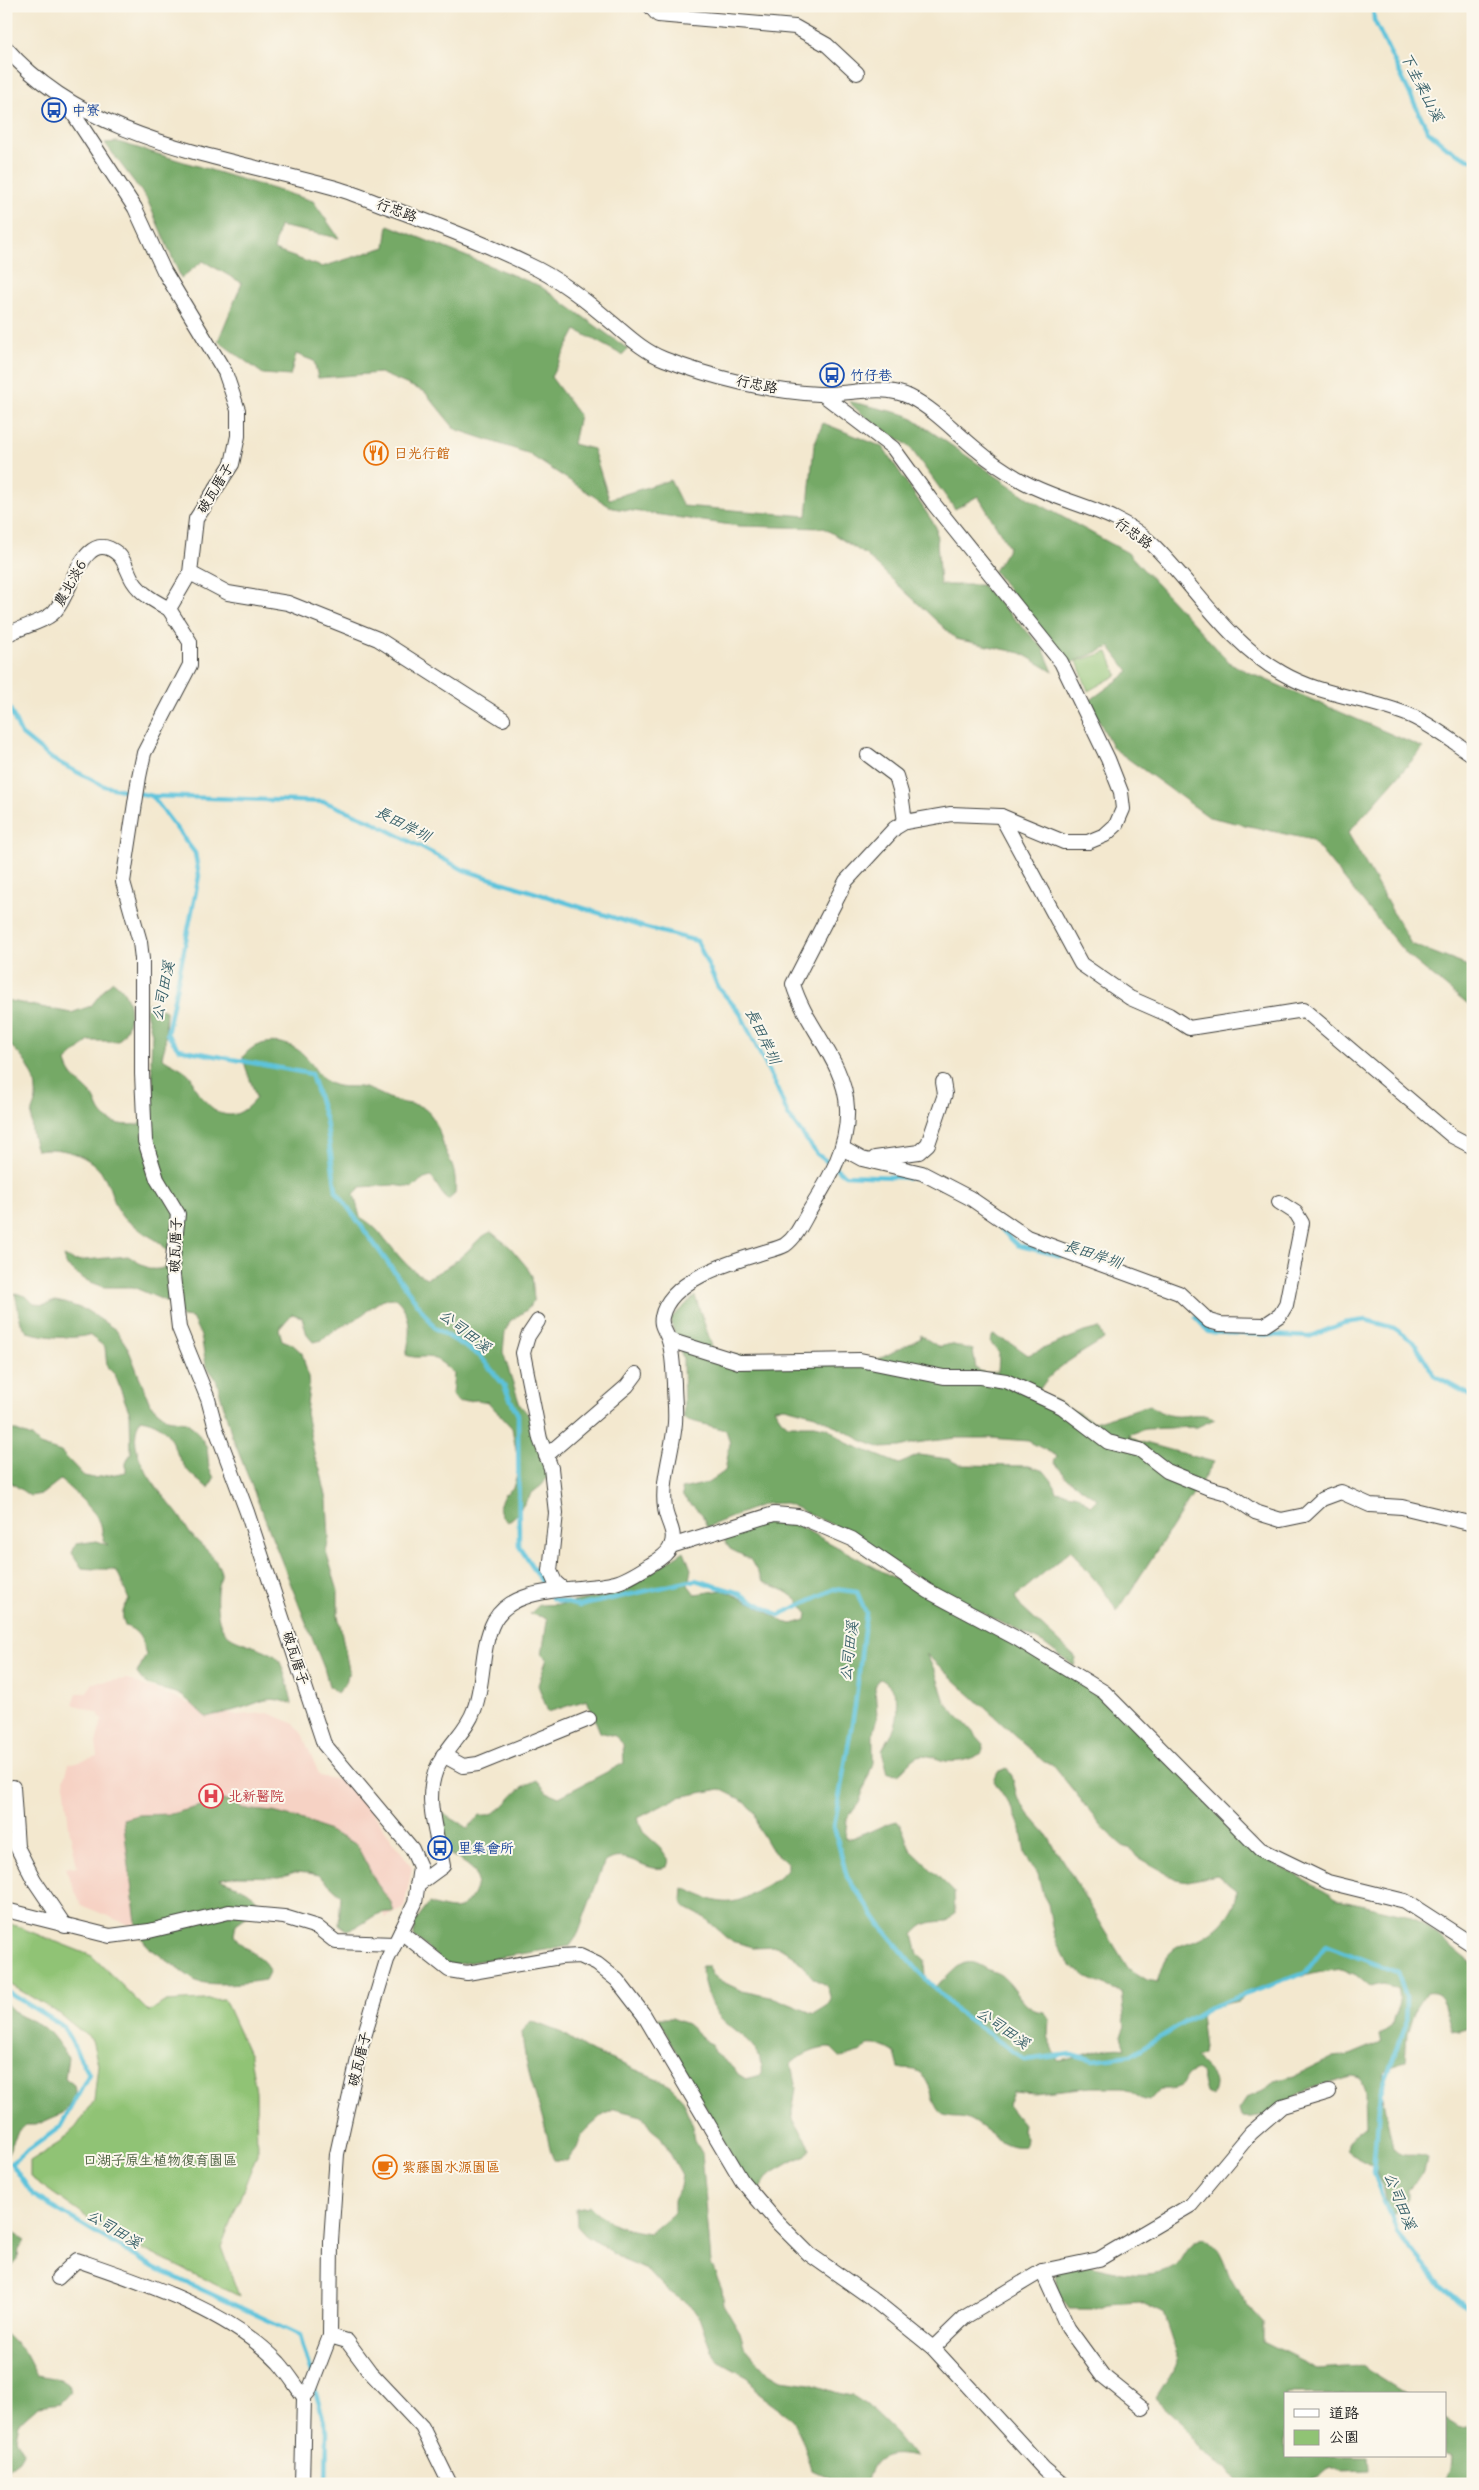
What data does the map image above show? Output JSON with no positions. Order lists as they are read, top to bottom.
{
  "streets": {
    "street": ["行忠路", "破瓦厝子", "農北淡6"]
  },
  "crossings": [
    ["行忠路", "破瓦厝子"],
    ["破瓦厝子", "農北淡6"]
  ],
  "water": ["下圭柔山溪", "長田岸圳", "公司田溪"],
  "parks": ["口湖子原生植物復育園區"],
  "places": {
    "bus stop": ["中寮", "竹仔巷", "里集會所"],
    "restaurant": ["日光行館"],
    "hospital": ["北新醫院"],
    "cafe": ["紫藤園水源園區"]
  },
  "legend": ["道路", "公園"]
}
